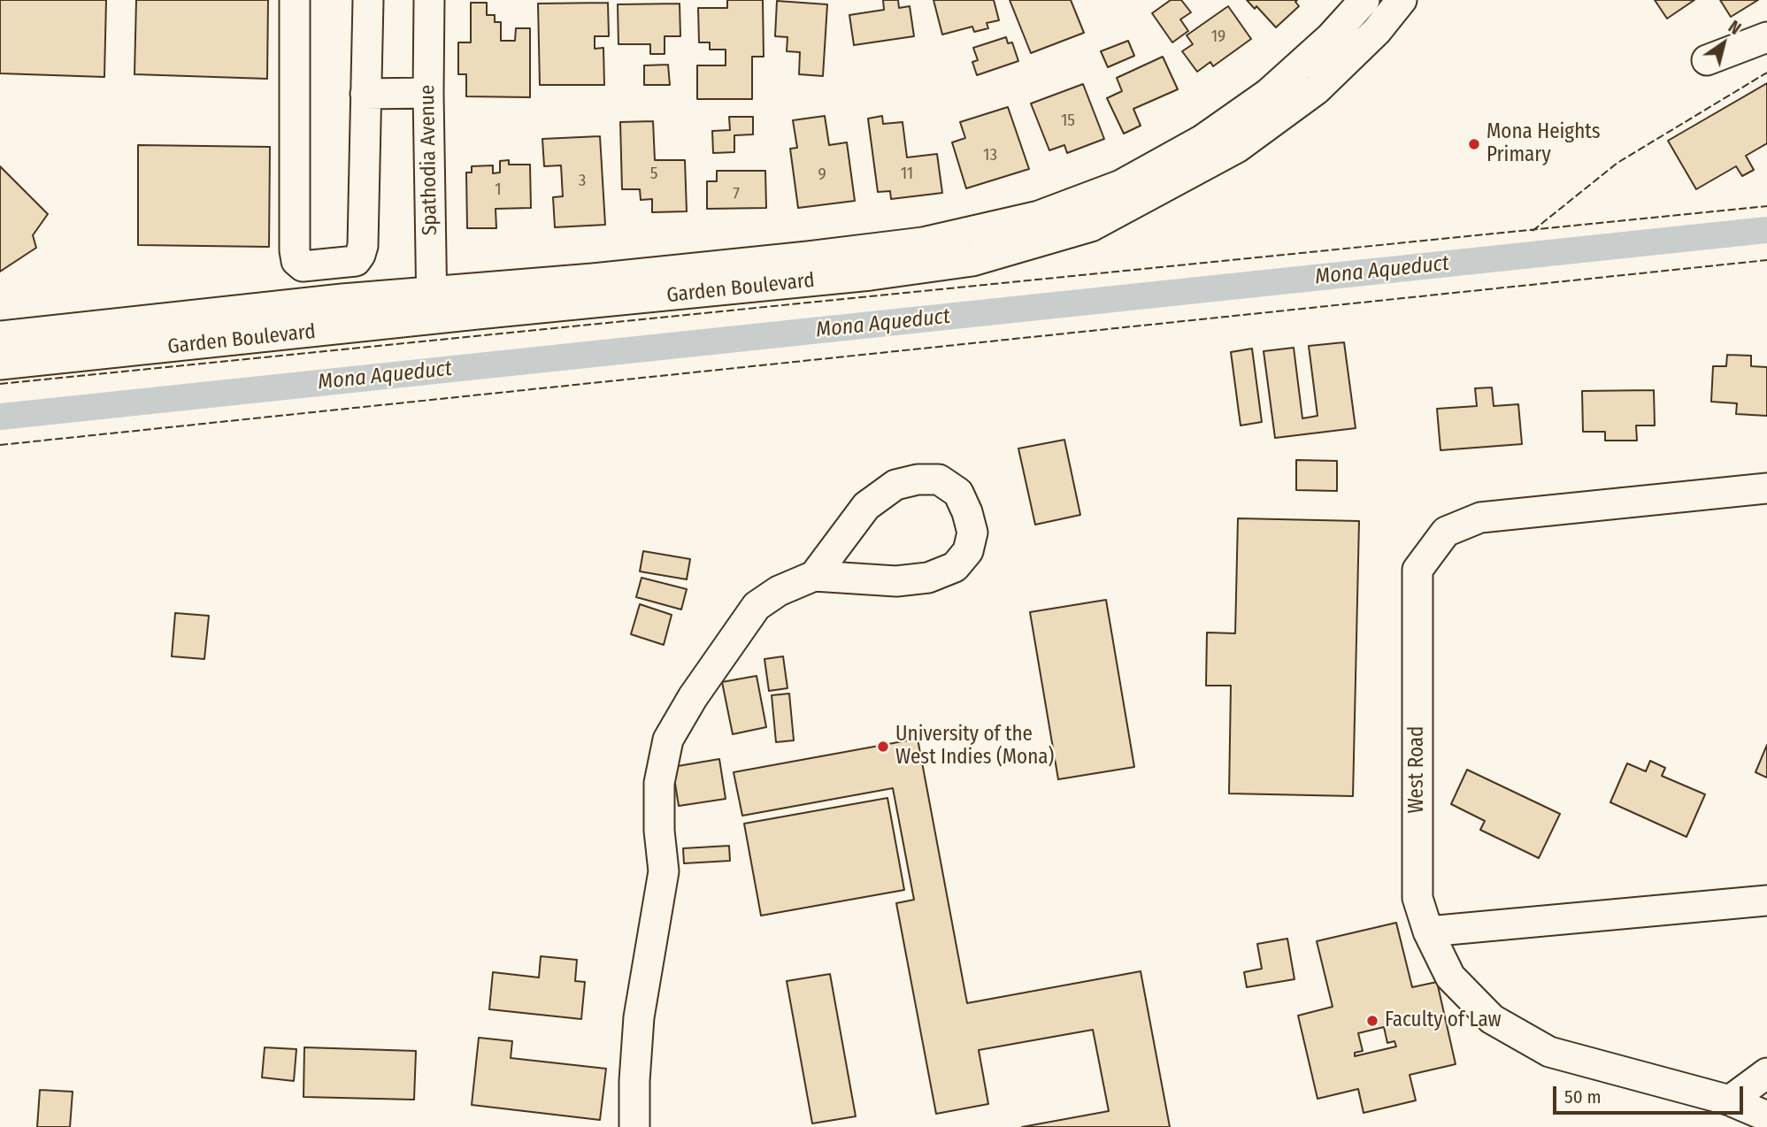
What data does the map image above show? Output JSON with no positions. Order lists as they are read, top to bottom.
{
  "streets": {
    "street": ["Spathodia Avenue", "Garden Boulevard", "West Road"]
  },
  "crossings": [
    ["Spathodia Avenue", "Garden Boulevard"]
  ],
  "water": ["Mona Aqueduct"],
  "places": ["Mona Heights Primary", "University of the West Indies (Mona)", "Faculty of Law"],
  "house_numbers": [
    "19",
    "15",
    "13",
    "5",
    "11",
    "9",
    "3",
    "1",
    "7"
  ],
  "scale_bar": "50 m",
  "north": "top right"
}
